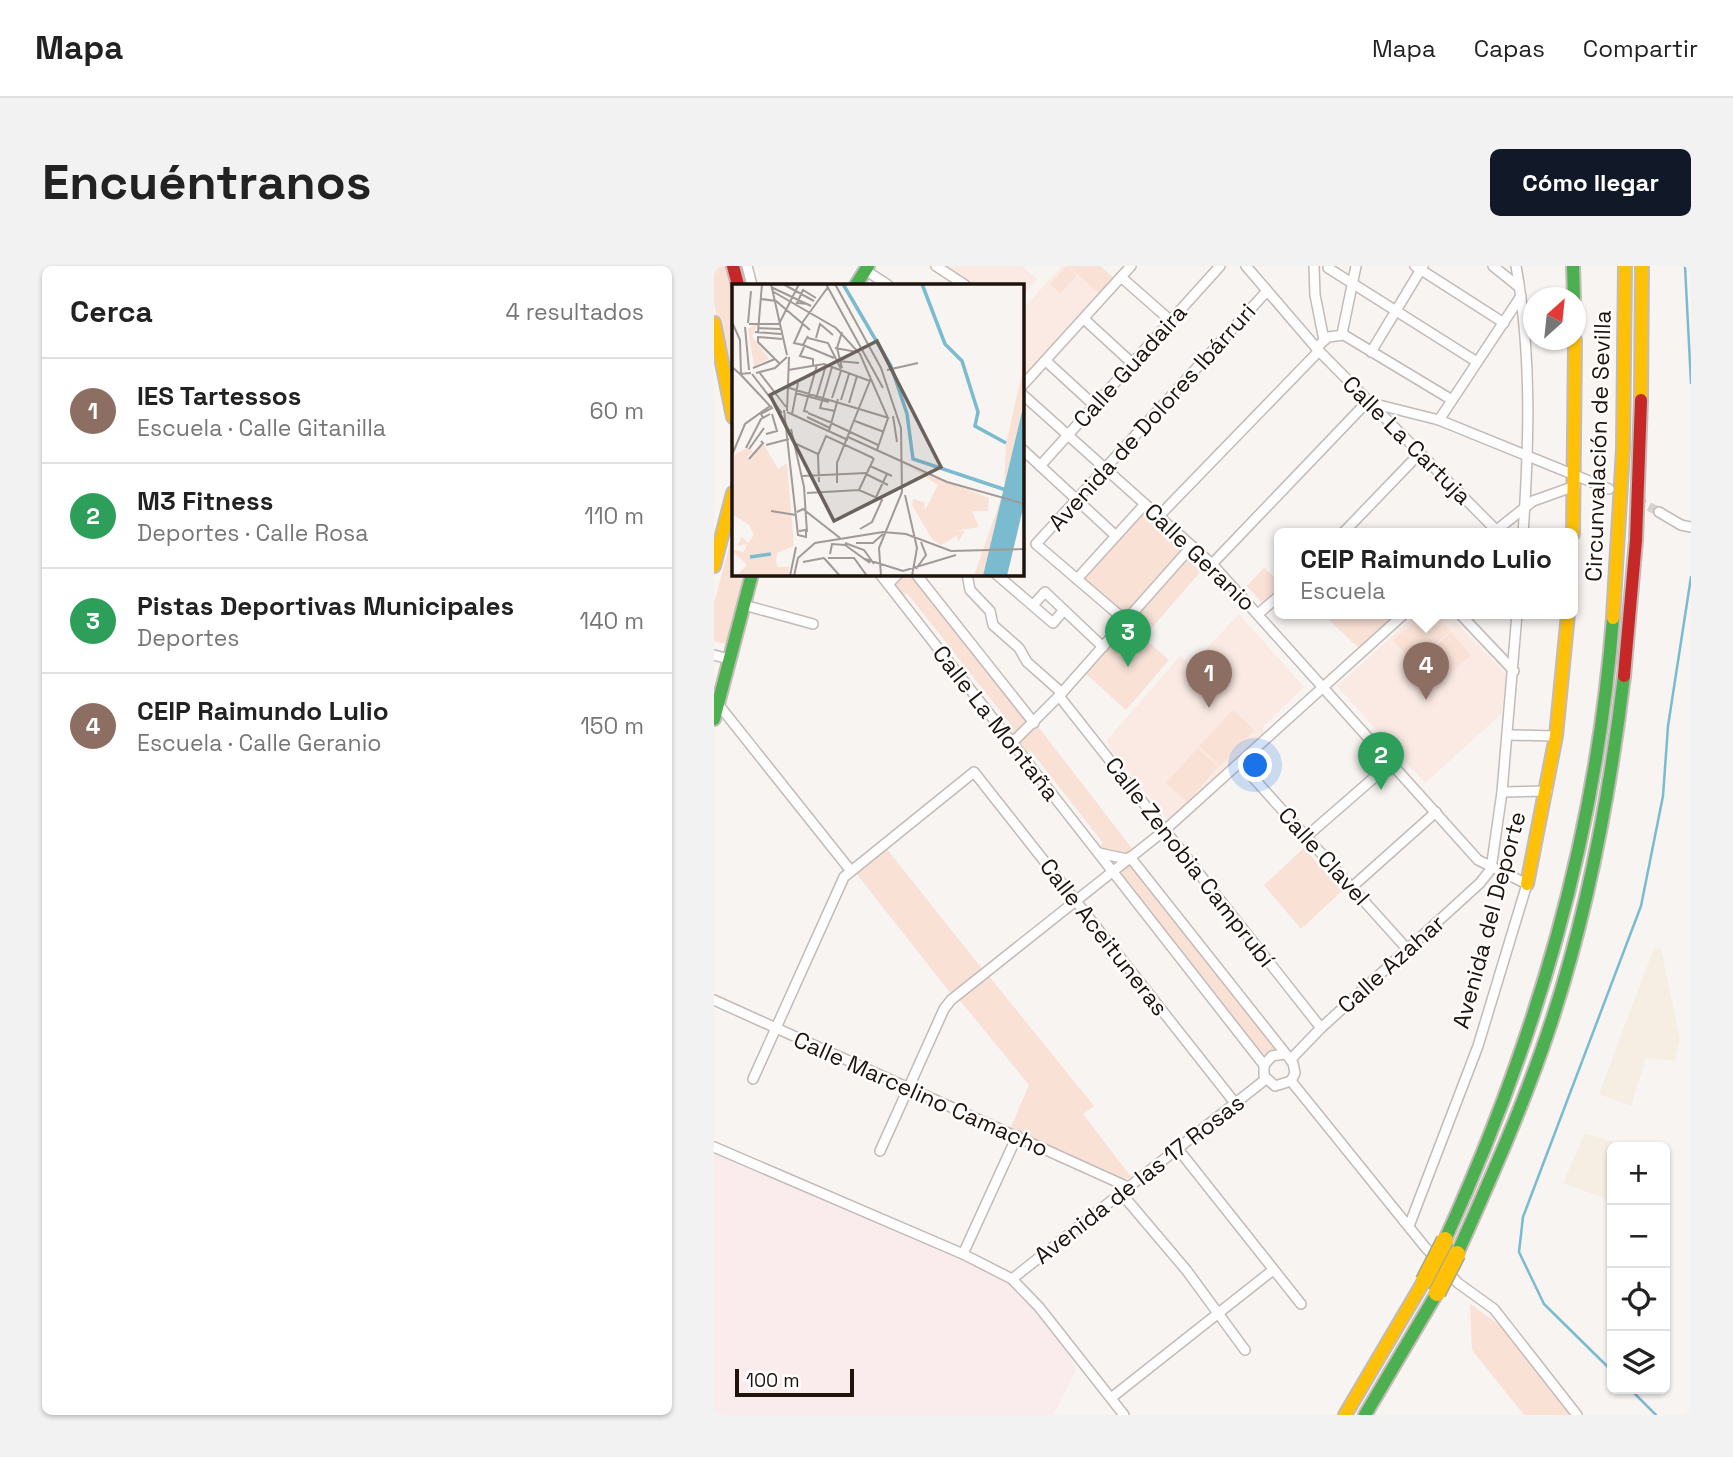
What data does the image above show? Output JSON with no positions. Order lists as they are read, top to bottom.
{
  "streets": {
    "main road": ["Circunvalación de Sevilla", "Avenida del Deporte"],
    "street": [
      "Calle Guadaira",
      "Avenida de Dolores Ibárruri",
      "Calle La Cartuja",
      "Calle Geranio",
      "Calle La Montaña",
      "Calle Clavel",
      "Calle Zenobia Camprubí",
      "Calle Aceituneras",
      "Calle Azahar",
      "Calle Marcelino Camacho",
      "Avenida de las 17 Rosas"
    ]
  },
  "crossings": [
    ["Calle Guadaira", "Calle Geranio"],
    ["Avenida de Dolores Ibárruri", "Calle La Cartuja"],
    ["Avenida de Dolores Ibárruri", "Calle Geranio"],
    ["Calle Geranio", "Avenida del Deporte"],
    ["Calle Geranio", "Calle Azahar"],
    ["Calle La Montaña", "Calle Azahar"],
    ["Calle La Montaña", "Avenida de las 17 Rosas"],
    ["Calle Clavel", "Calle Azahar"],
    ["Calle Zenobia Camprubí", "Calle Azahar"],
    ["Calle Aceituneras", "Avenida de las 17 Rosas"],
    ["Calle Azahar", "Avenida de las 17 Rosas"],
    ["Calle Marcelino Camacho", "Avenida de las 17 Rosas"]
  ],
  "scale_bar": "100 m",
  "north": "top right",
  "page": {
    "header": "Mapa",
    "nav": ["Mapa", "Capas", "Compartir"],
    "buttons": "Cómo llegar",
    "title": "Encuéntranos",
    "heading": ["Cerca", "4 resultados"],
    "list": [
      {
        "mark": "1",
        "name": "IES Tartessos",
        "note": "Escuela · Calle Gitanilla",
        "value": "60 m"
      },
      {
        "mark": "2",
        "name": "M3 Fitness",
        "note": "Deportes · Calle Rosa",
        "value": "110 m"
      },
      {
        "mark": "3",
        "name": "Pistas Deportivas Municipales",
        "note": "Deportes",
        "value": "140 m"
      },
      {
        "mark": "4",
        "name": "CEIP Raimundo Lulio",
        "note": "Escuela · Calle Geranio",
        "value": "150 m"
      }
    ],
    "popup": ["CEIP Raimundo Lulio", "Escuela"],
    "pins": [
      "3",
      "4",
      "1",
      "2"
    ],
    "map_buttons": ["+", "−"],
    "scale": "100 m"
  }
}
